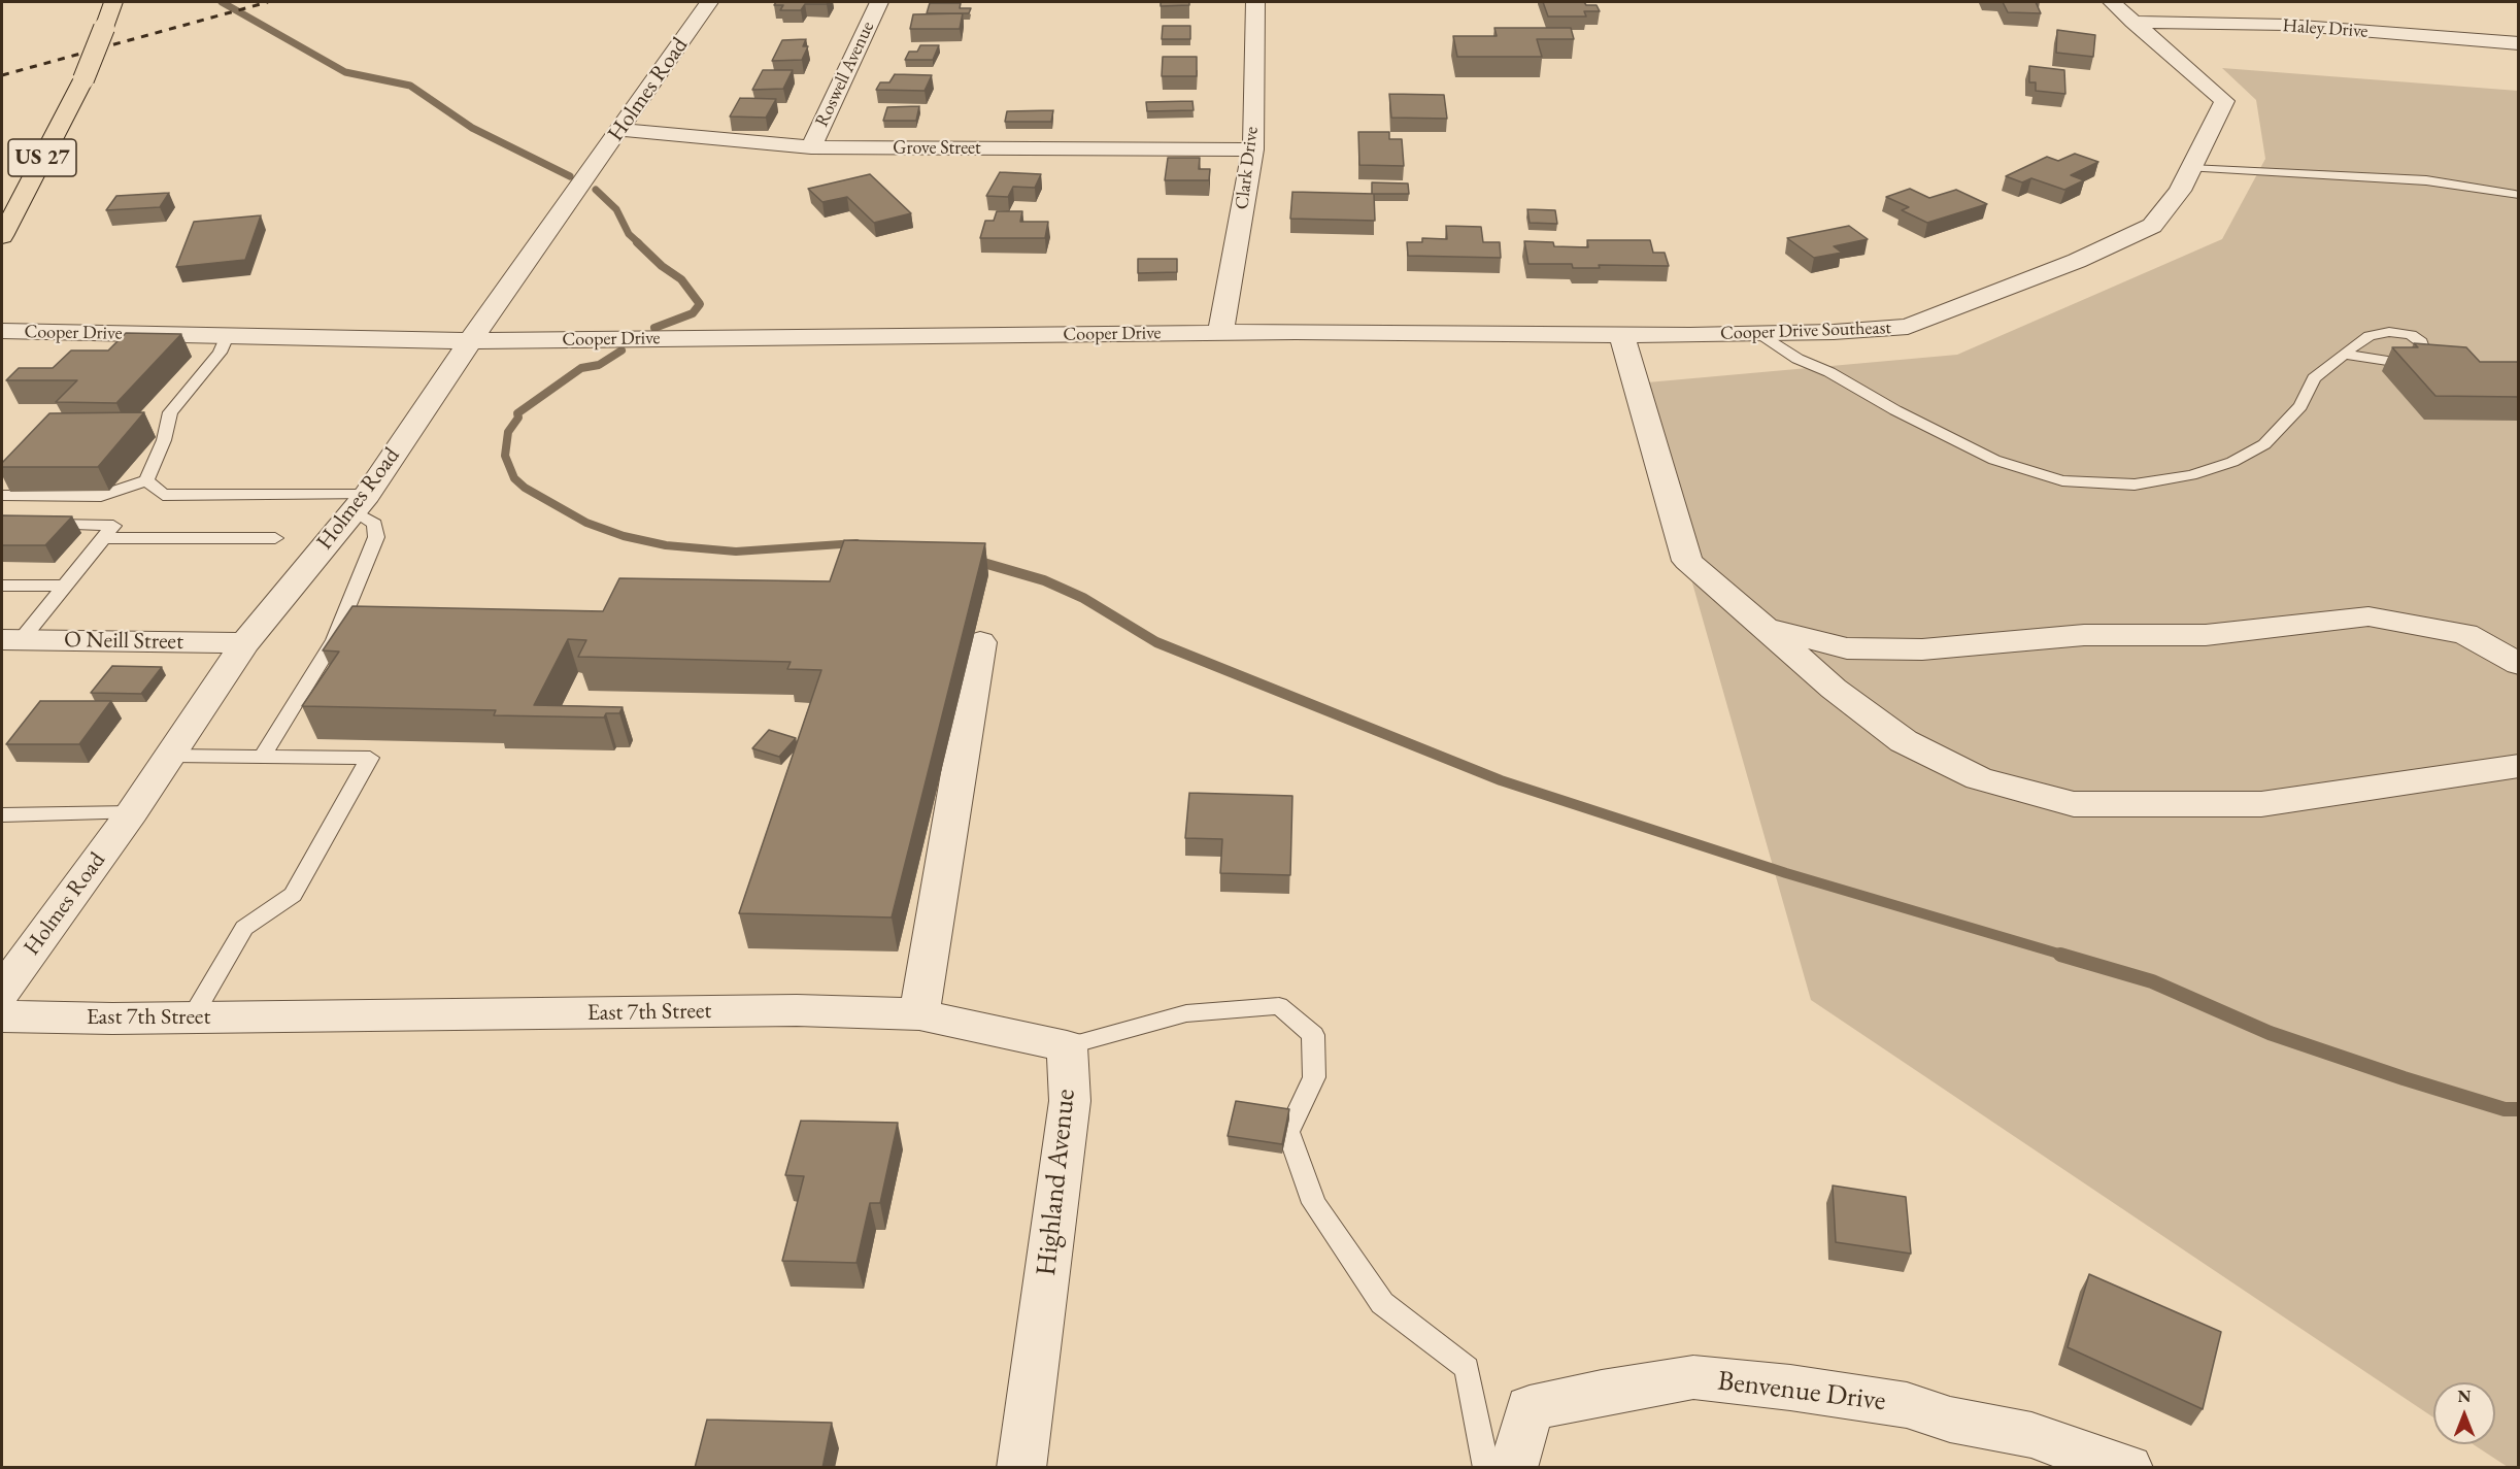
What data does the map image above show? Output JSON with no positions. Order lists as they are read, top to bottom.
{
  "streets": {
    "main road": ["US 27"],
    "street": [
      "Haley Drive",
      "Roswell Avenue",
      "Holmes Road",
      "Grove Street",
      "Clark Drive",
      "Cooper Drive Southeast",
      "Cooper Drive",
      "O Neill Street",
      "East 7th Street",
      "Highland Avenue",
      "Benvenue Drive"
    ]
  },
  "crossings": [
    ["Haley Drive", "Cooper Drive Southeast"],
    ["Roswell Avenue", "Grove Street"],
    ["Holmes Road", "Grove Street"],
    ["Holmes Road", "Cooper Drive"],
    ["Holmes Road", "O Neill Street"],
    ["Grove Street", "Clark Drive"],
    ["Clark Drive", "Cooper Drive Southeast"],
    ["Clark Drive", "Cooper Drive"],
    ["Cooper Drive Southeast", "Cooper Drive"]
  ],
  "north": "top"
}
